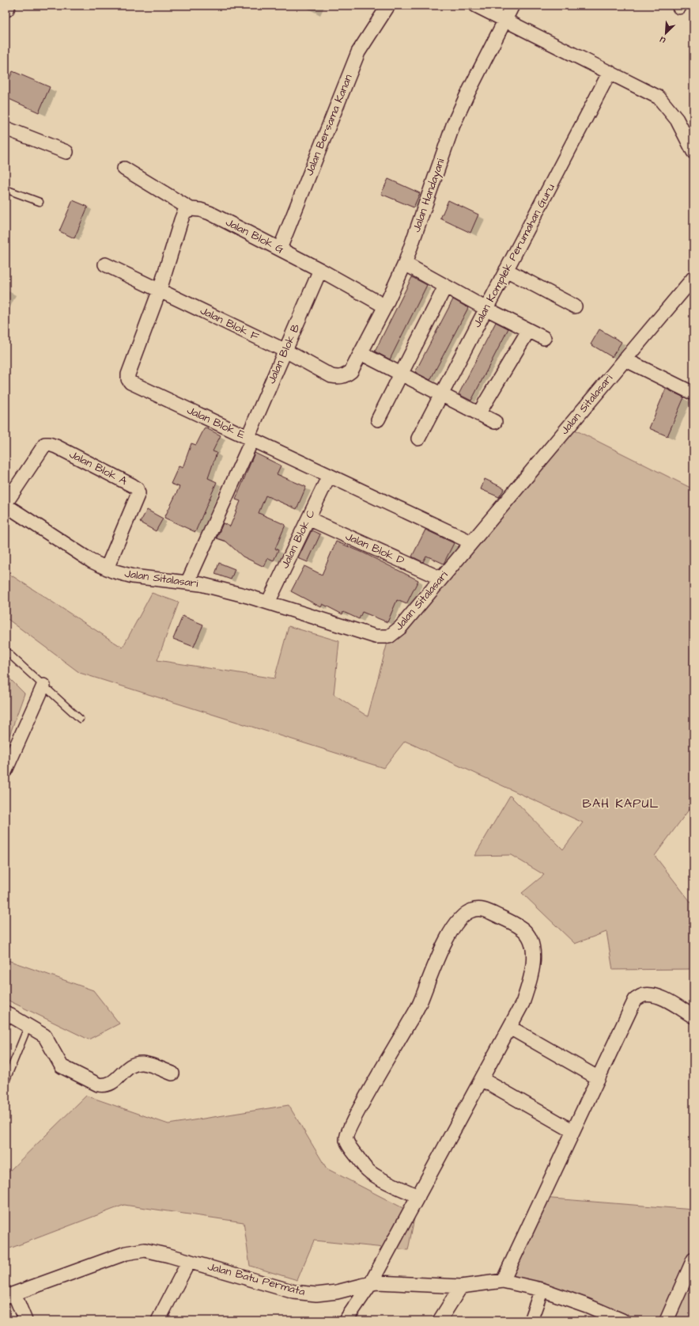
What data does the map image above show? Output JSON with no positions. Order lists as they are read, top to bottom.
{
  "streets": {
    "street": [
      "Jalan Bersama Kanan",
      "Jalan Handayani",
      "Jalan Blok G",
      "Jalan Komplek Perumahan Guru",
      "Jalan Blok F",
      "Jalan Blok B",
      "Jalan Sitalasari",
      "Jalan Blok E",
      "Jalan Blok A",
      "Jalan Blok C",
      "Jalan Blok D",
      "Jalan Batu Permata"
    ]
  },
  "crossings": [
    ["Jalan Bersama Kanan", "Jalan Blok G"],
    ["Jalan Handayani", "Jalan Blok G"],
    ["Jalan Handayani", "Jalan Blok F"],
    ["Jalan Blok G", "Jalan Blok B"],
    ["Jalan Blok G", "Jalan Blok E"],
    ["Jalan Blok F", "Jalan Blok B"],
    ["Jalan Blok F", "Jalan Blok E"],
    ["Jalan Blok B", "Jalan Sitalasari"],
    ["Jalan Blok B", "Jalan Blok E"],
    ["Jalan Sitalasari", "Jalan Blok E"],
    ["Jalan Sitalasari", "Jalan Blok A"],
    ["Jalan Sitalasari", "Jalan Blok C"],
    ["Jalan Sitalasari", "Jalan Blok D"],
    ["Jalan Blok E", "Jalan Blok C"],
    ["Jalan Blok C", "Jalan Blok D"]
  ],
  "districts": ["BAH KAPUL"],
  "north": "bottom left"
}
